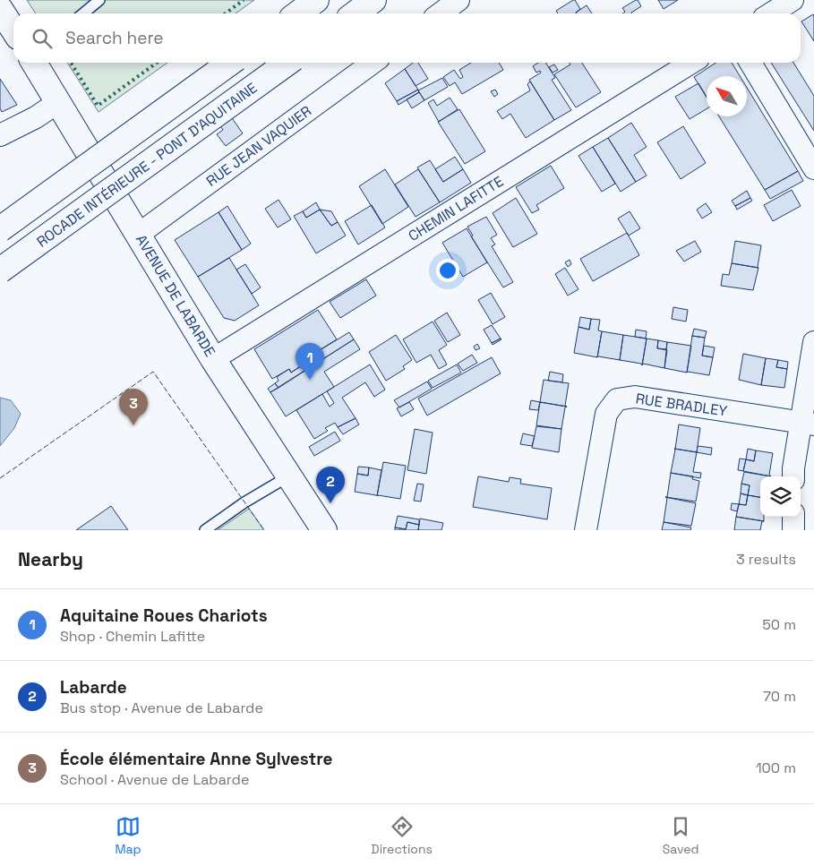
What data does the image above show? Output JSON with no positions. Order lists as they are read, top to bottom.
{
  "streets": {
    "main road": ["ROCADE INTÉRIEURE - PONT D'AQUITAINE", "AVENUE DE LABARDE"],
    "street": ["RUE JEAN VAQUIER", "CHEMIN LAFITTE", "RUE BRADLEY"]
  },
  "crossings": [
    ["RUE JEAN VAQUIER", "AVENUE DE LABARDE"],
    ["CHEMIN LAFITTE", "AVENUE DE LABARDE"]
  ],
  "north": "top left",
  "page": {
    "search": "Search here",
    "pins": ["1", "3", "2"],
    "heading": ["Nearby", "3 results"],
    "list": [
      {
        "mark": "1",
        "name": "Aquitaine Roues Chariots",
        "note": "Shop · Chemin Lafitte",
        "value": "50 m"
      },
      {
        "mark": "2",
        "name": "Labarde",
        "note": "Bus stop · Avenue de Labarde",
        "value": "70 m"
      },
      {
        "mark": "3",
        "name": "École élémentaire Anne Sylvestre",
        "note": "School · Avenue de Labarde",
        "value": "100 m"
      }
    ],
    "nav": ["Map", "Directions", "Saved"]
  }
}
